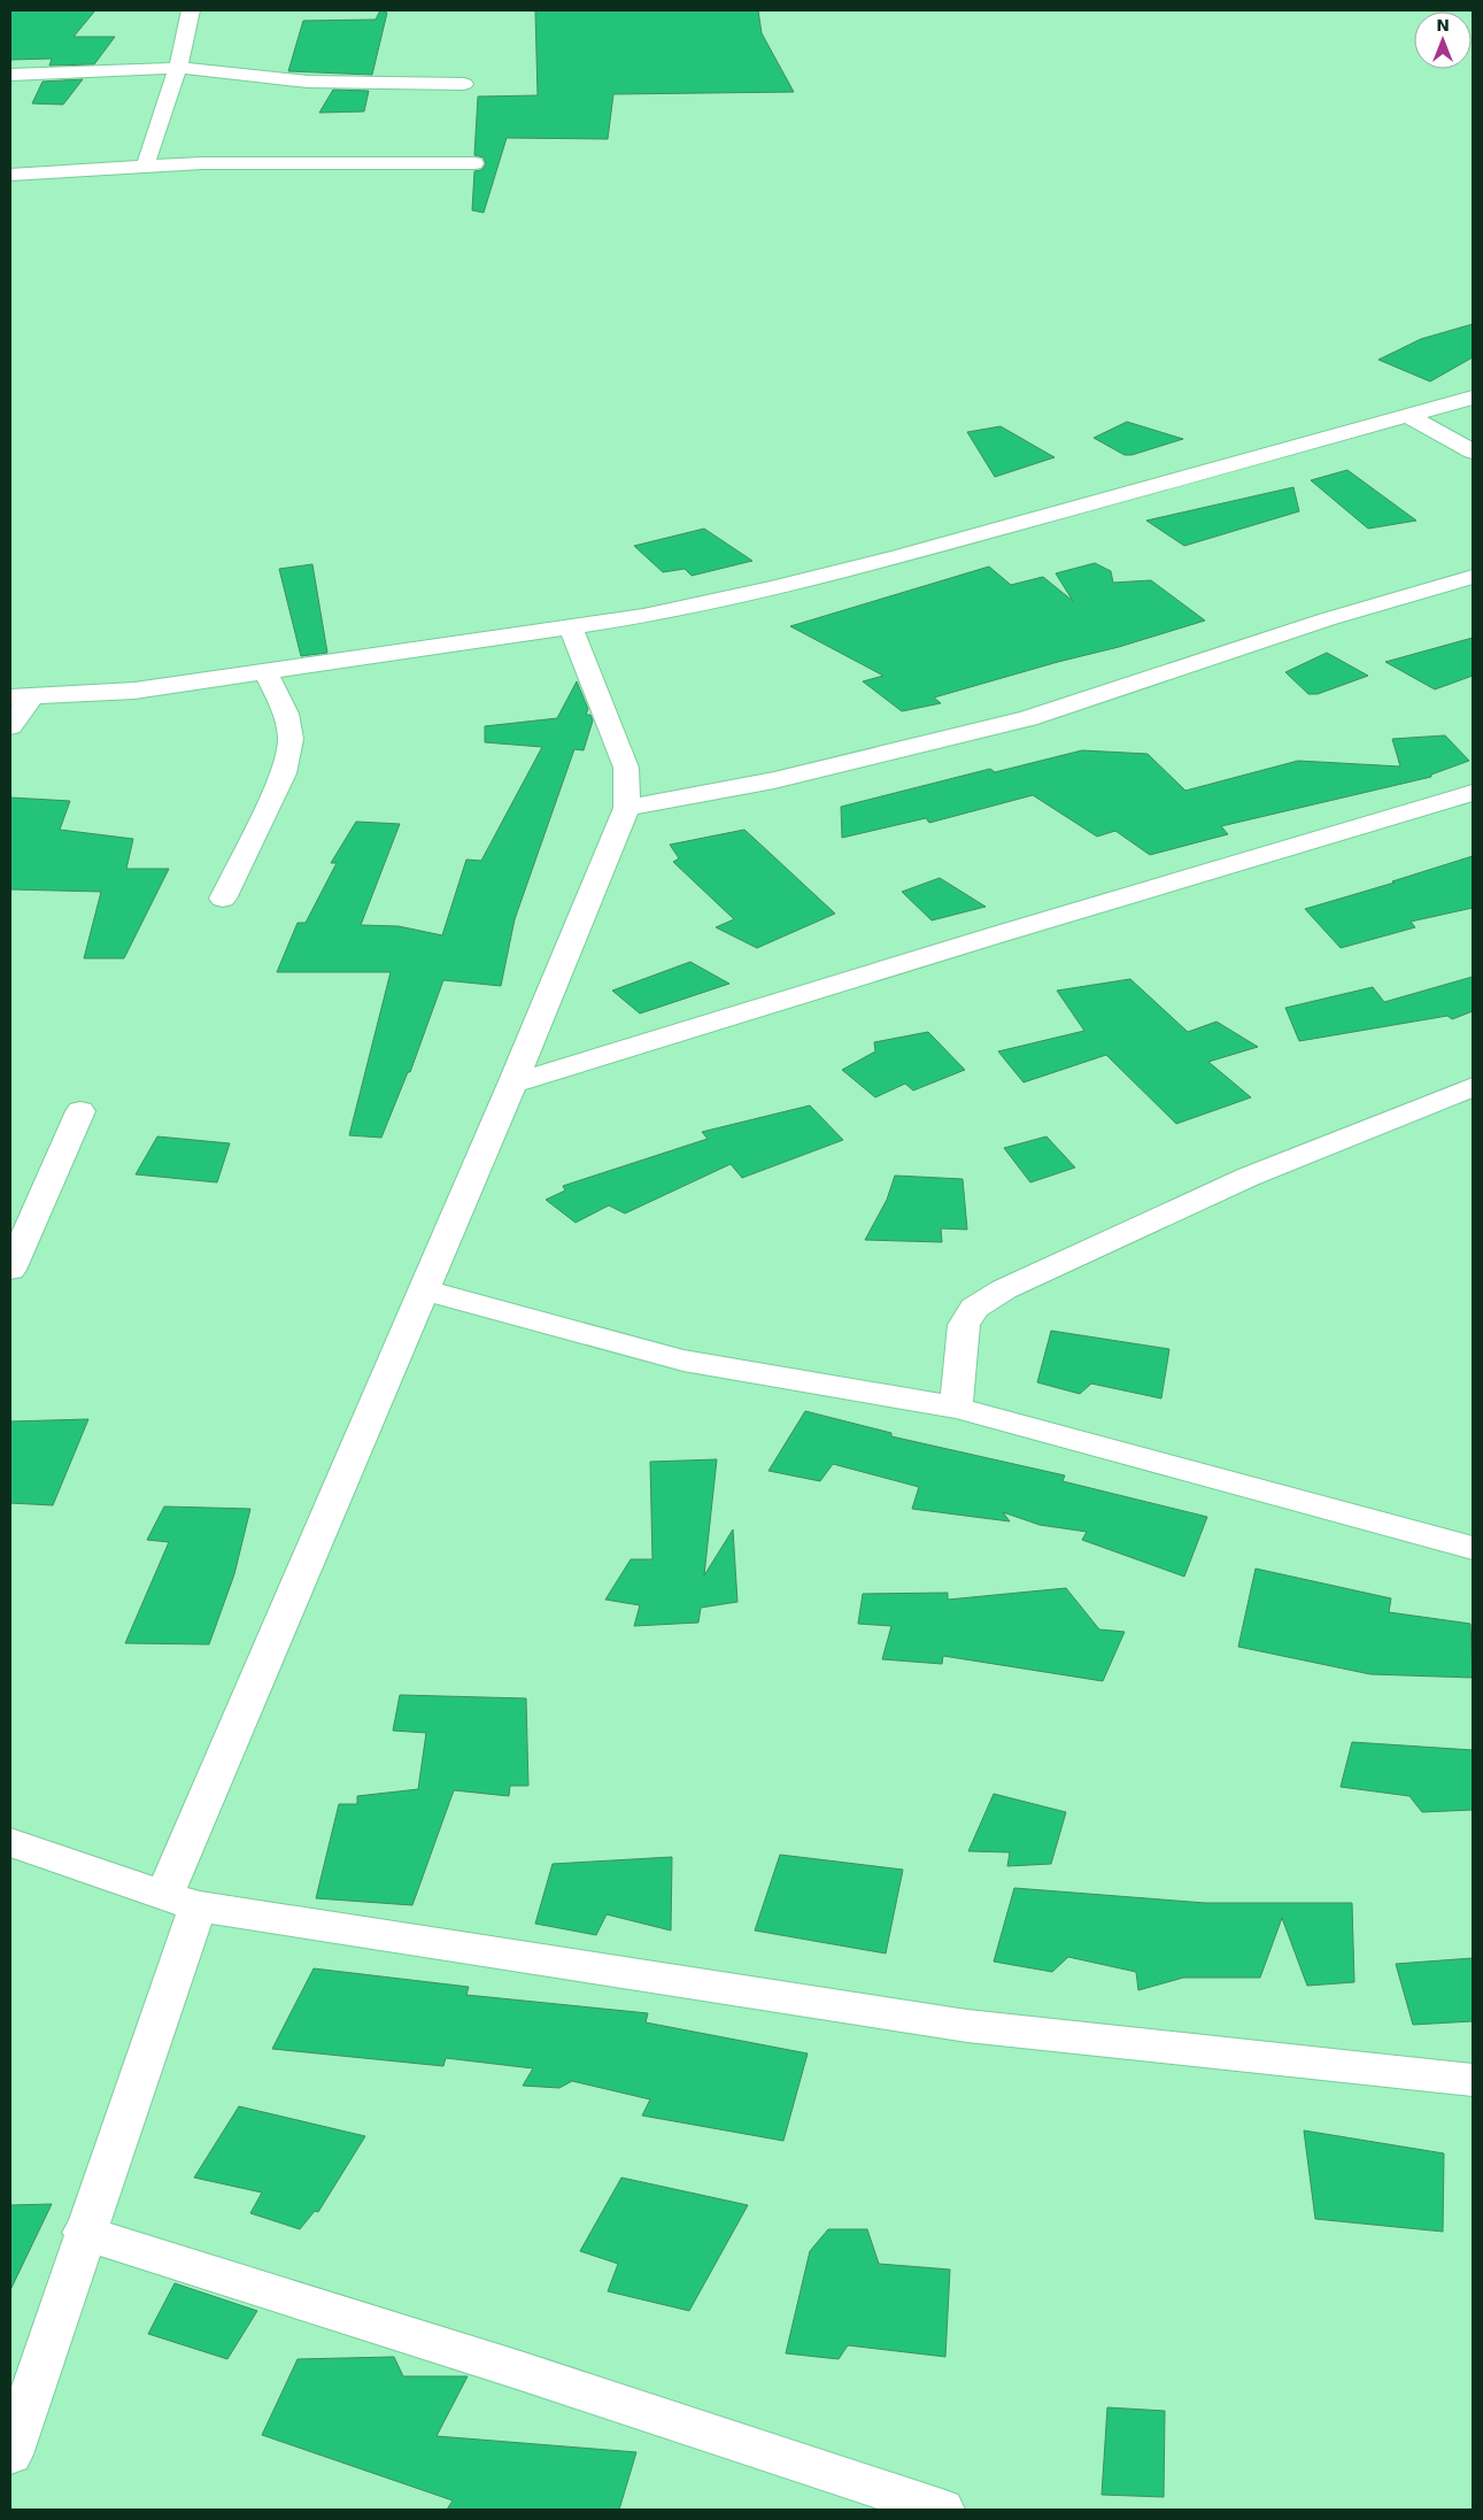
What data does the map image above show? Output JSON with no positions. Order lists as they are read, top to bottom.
{
  "north": "top"
}
